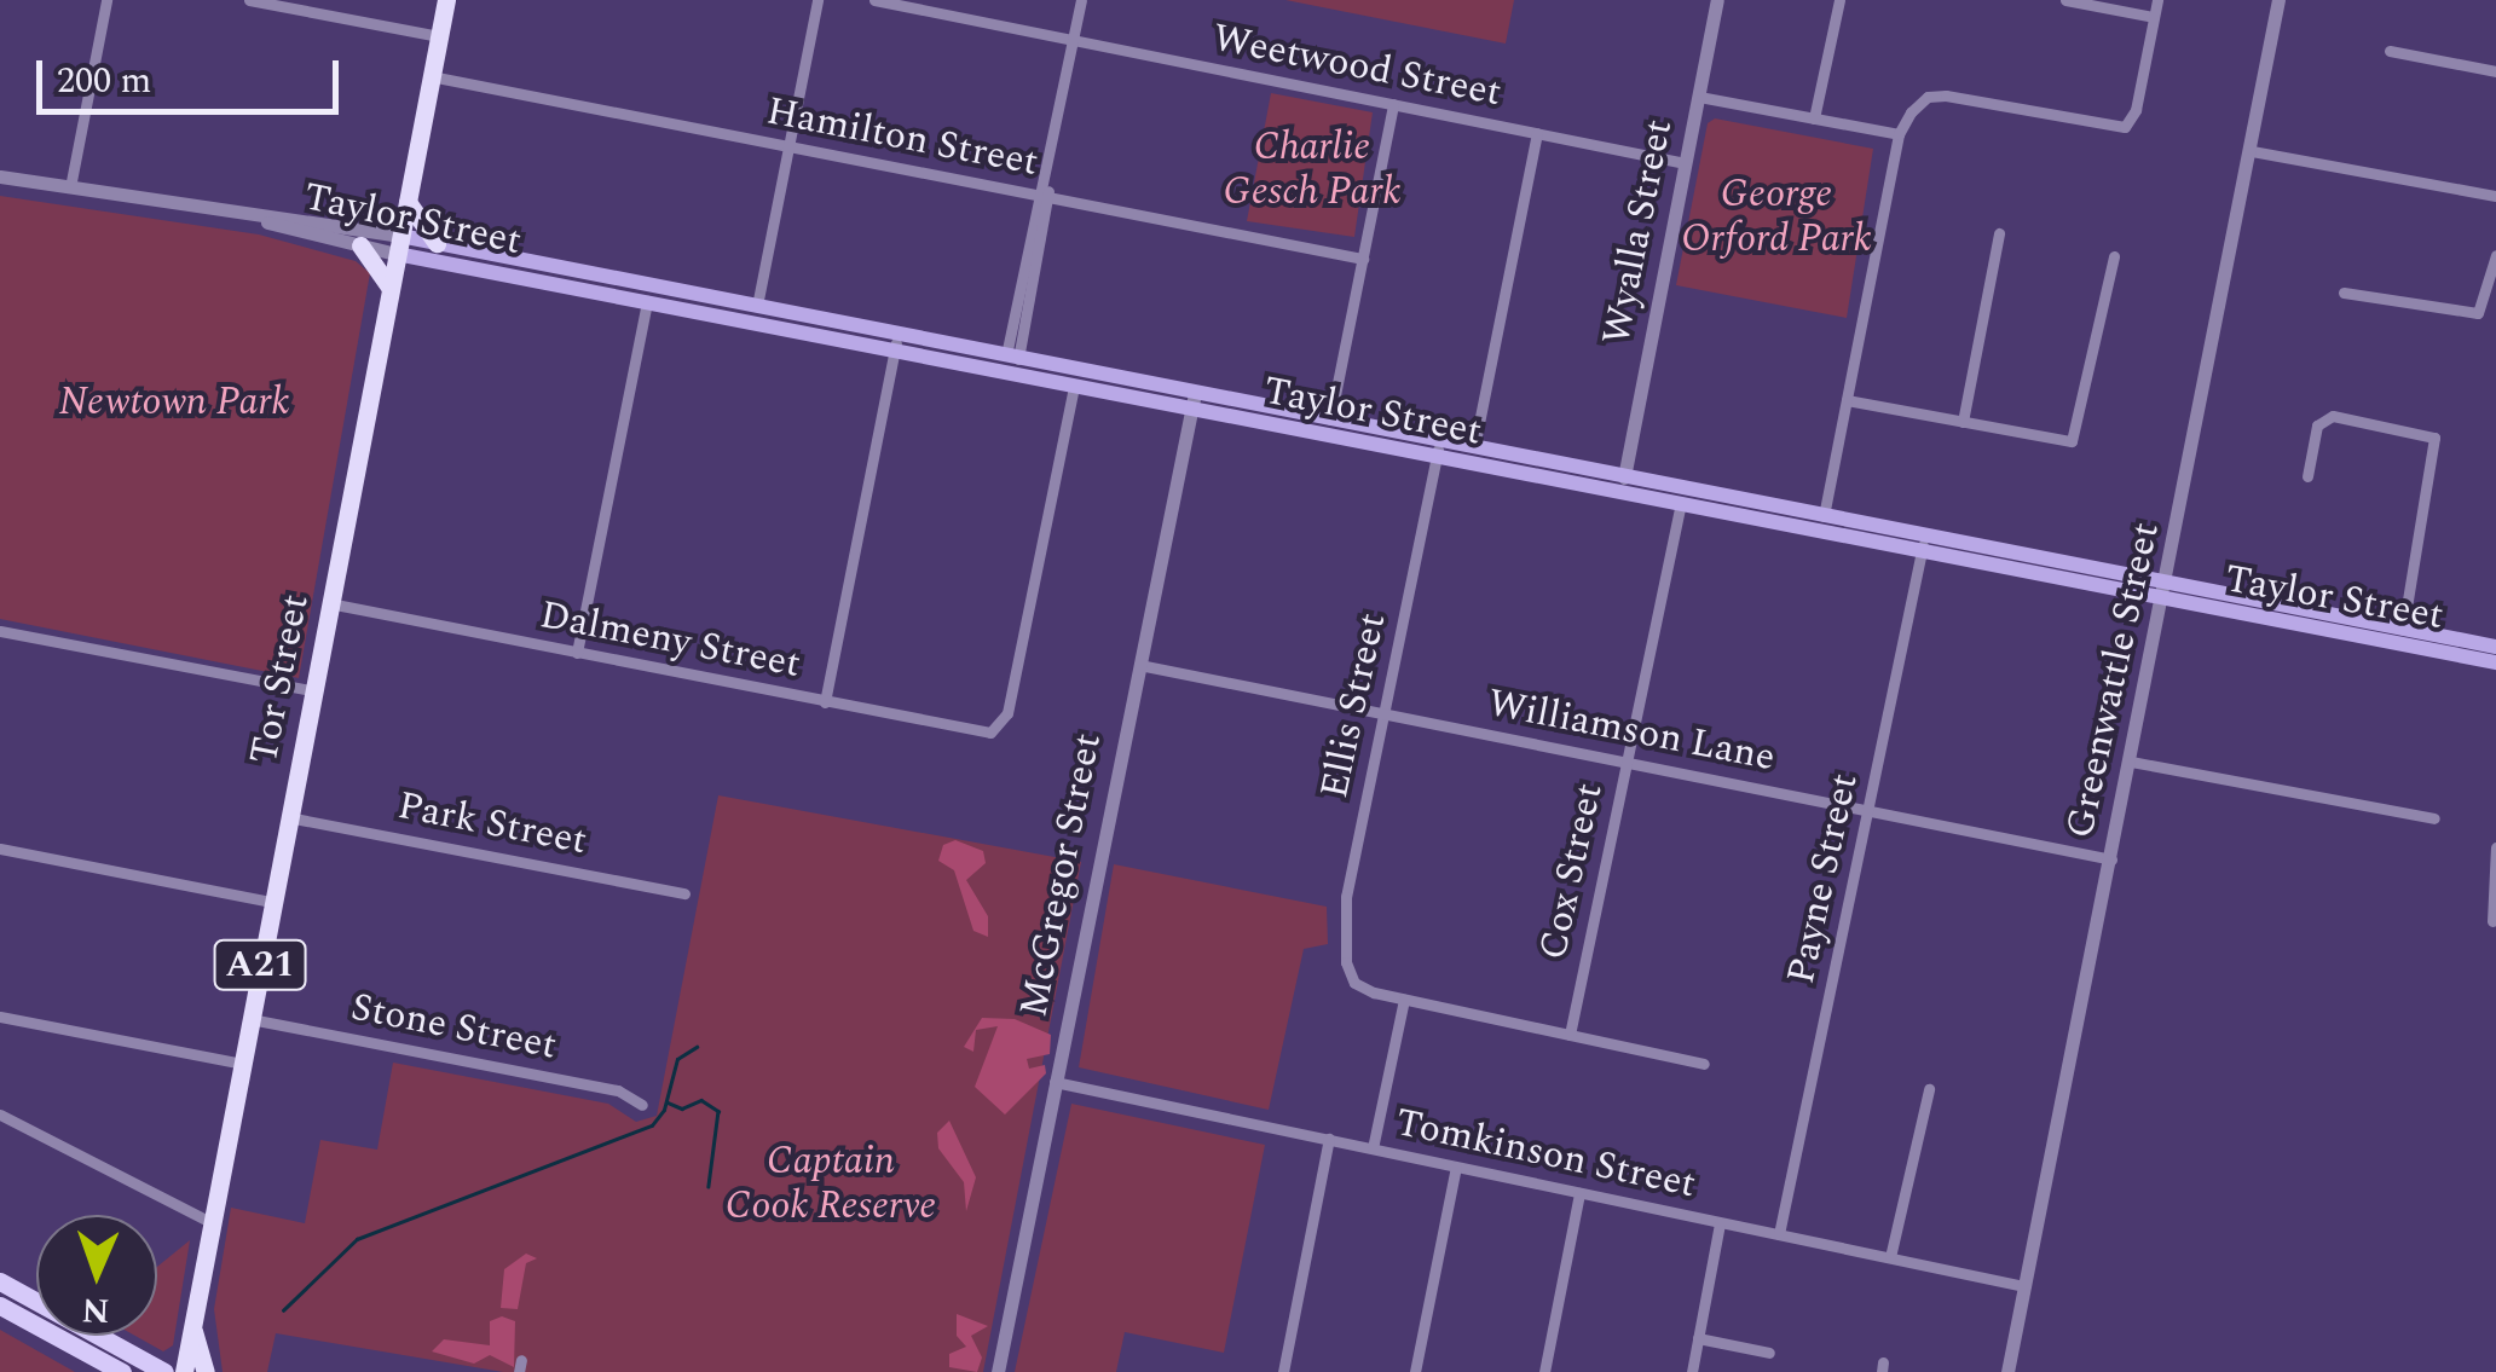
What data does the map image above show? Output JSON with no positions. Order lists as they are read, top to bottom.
{
  "streets": {
    "highway": ["Tor Street", "A21"],
    "main road": ["Taylor Street"],
    "street": [
      "Weetwood Street",
      "Hamilton Street",
      "Wyalla Street",
      "Dalmeny Street",
      "Greenwattle Street",
      "Ellis Street",
      "Williamson Lane",
      "Park Street",
      "Cox Street",
      "McGregor Street",
      "Payne Street",
      "Stone Street",
      "Tomkinson Street"
    ]
  },
  "crossings": [
    ["Weetwood Street", "Wyalla Street"],
    ["Hamilton Street", "Tor Street"],
    ["Taylor Street", "Wyalla Street"],
    ["Taylor Street", "Dalmeny Street"],
    ["Taylor Street", "Tor Street"],
    ["Taylor Street", "Greenwattle Street"],
    ["Taylor Street", "Ellis Street"],
    ["Taylor Street", "Cox Street"],
    ["Taylor Street", "McGregor Street"],
    ["Taylor Street", "Payne Street"],
    ["Dalmeny Street", "Tor Street"],
    ["Tor Street", "Park Street"],
    ["Tor Street", "A21"],
    ["Tor Street", "Stone Street"],
    ["Greenwattle Street", "Williamson Lane"],
    ["Greenwattle Street", "Tomkinson Street"],
    ["Ellis Street", "Williamson Lane"],
    ["Williamson Lane", "Cox Street"],
    ["Williamson Lane", "McGregor Street"],
    ["Williamson Lane", "Payne Street"],
    ["McGregor Street", "Tomkinson Street"],
    ["Payne Street", "Tomkinson Street"]
  ],
  "parks": [
    "Charlie Gesch Park",
    "George Orford Park",
    "Newtown Park",
    "Captain Cook Reserve"
  ],
  "scale_bar": "200 m",
  "north": "bottom"
}
